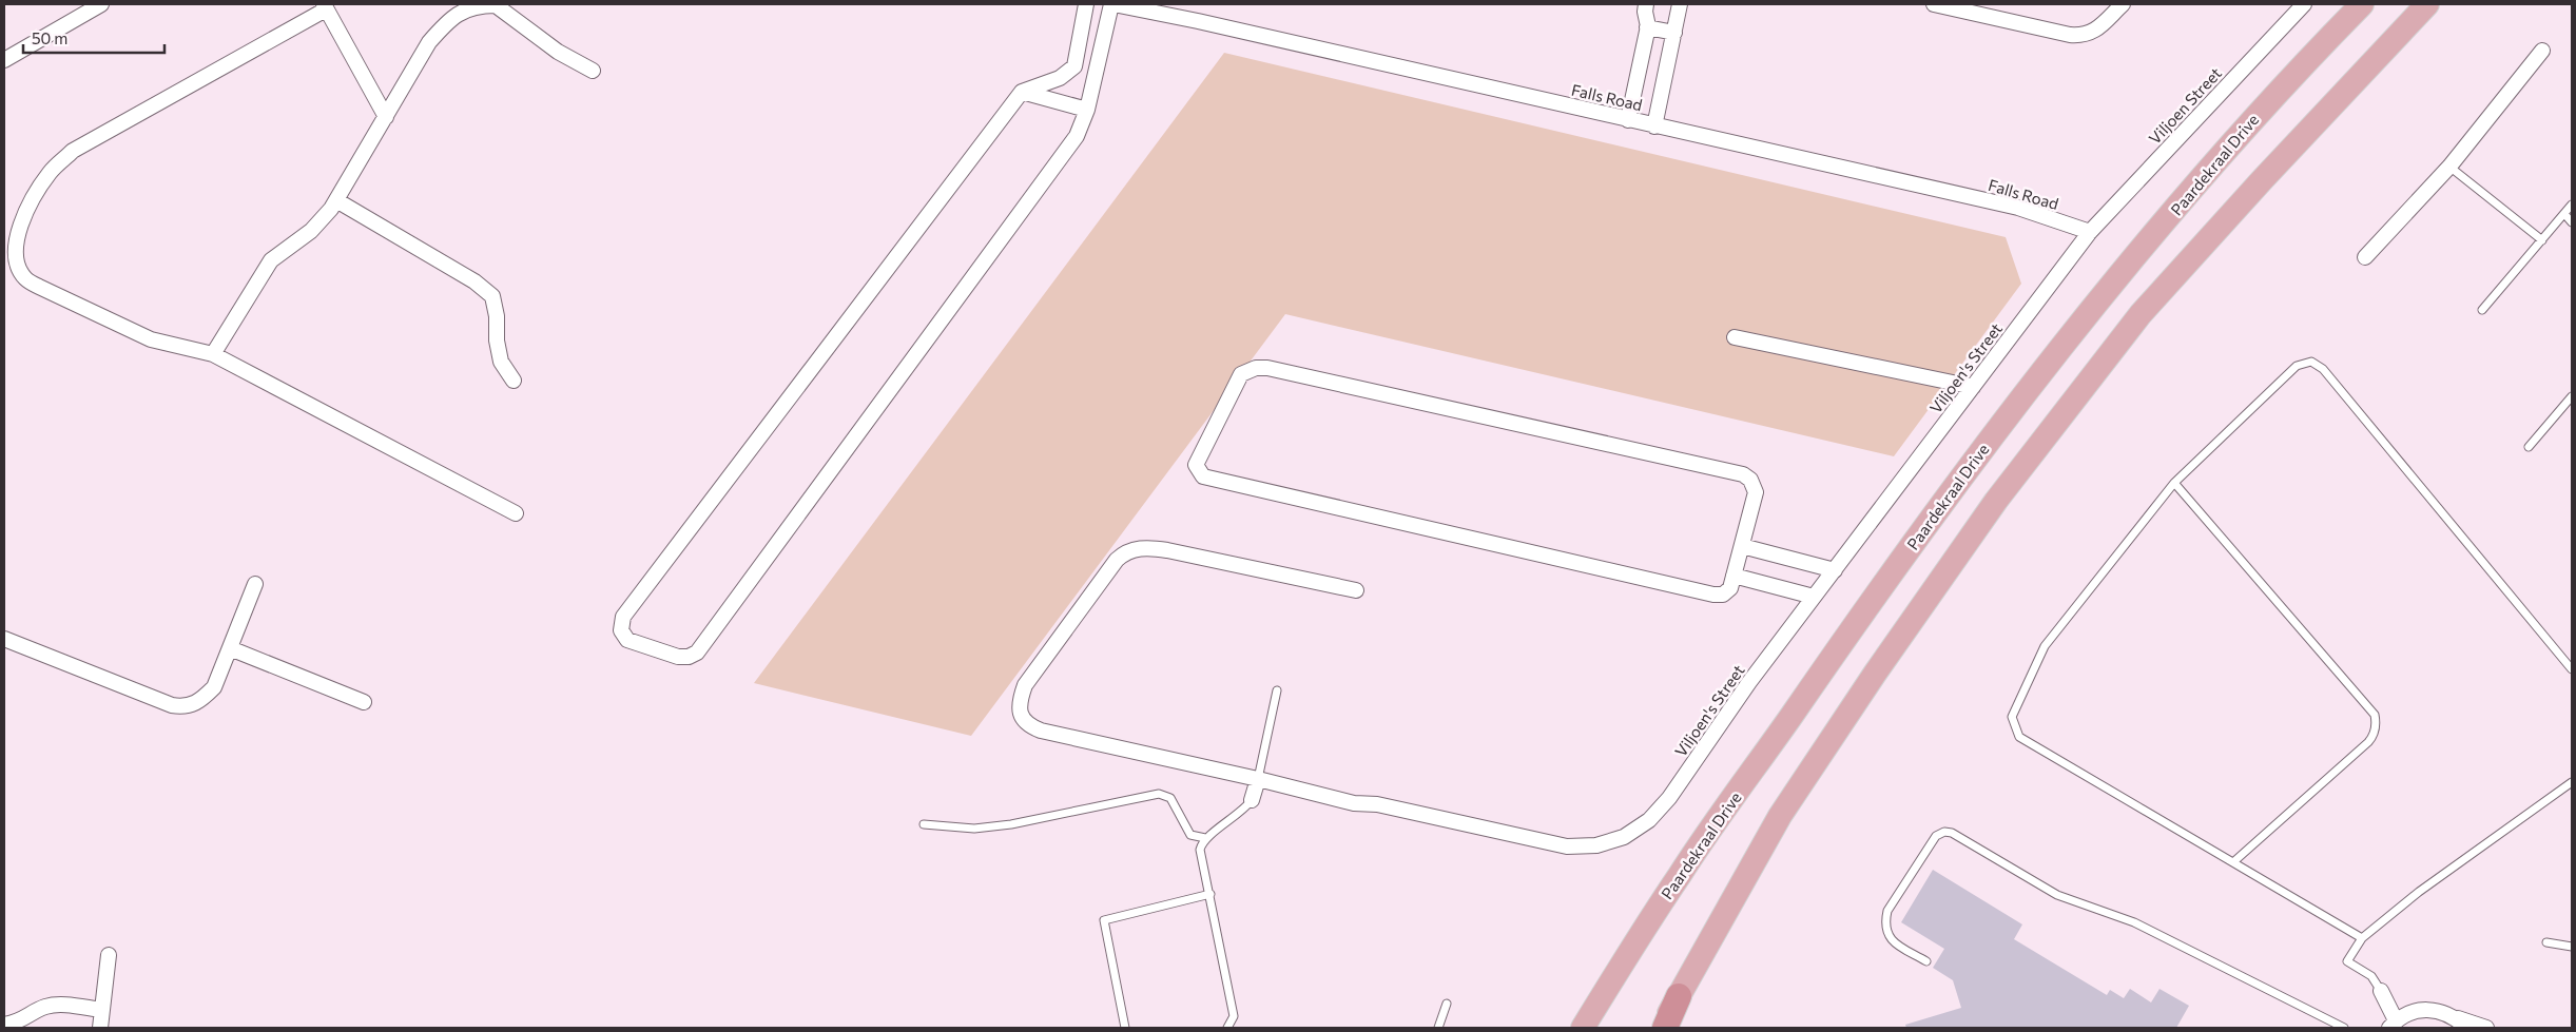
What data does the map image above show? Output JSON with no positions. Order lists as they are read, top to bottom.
{
  "streets": {
    "main road": ["Paardekraal Drive"],
    "street": ["Falls Road", "Viljoen Street", "Viljoen's Street"]
  },
  "crossings": [
    ["Falls Road", "Viljoen Street"],
    ["Falls Road", "Viljoen's Street"],
    ["Viljoen Street", "Viljoen's Street"]
  ],
  "scale_bar": "50 m"
}
